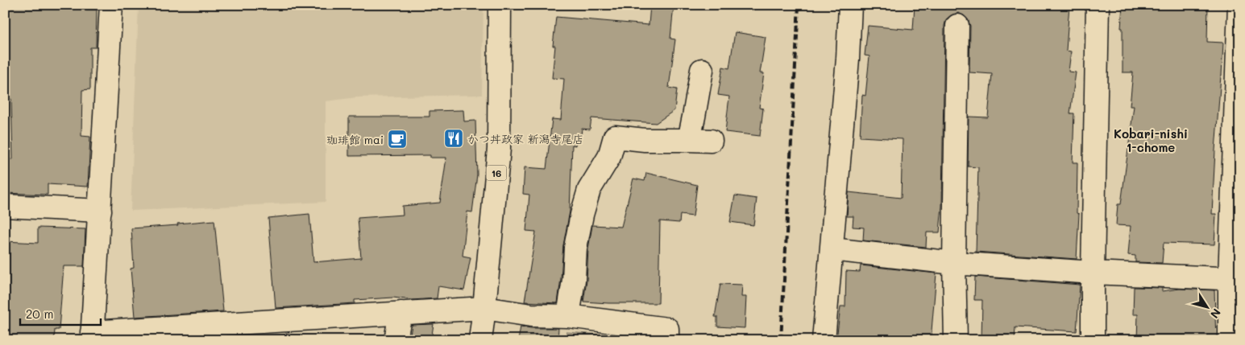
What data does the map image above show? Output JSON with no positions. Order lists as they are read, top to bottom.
{
  "streets": {
    "street": ["16"]
  },
  "districts": ["Kobari-nishi 1-chome"],
  "places": {
    "restaurant": ["かつ丼政家 新潟寺尾店"],
    "cafe": ["珈琲館 mai"]
  },
  "scale_bar": "20 m",
  "north": "bottom right"
}
